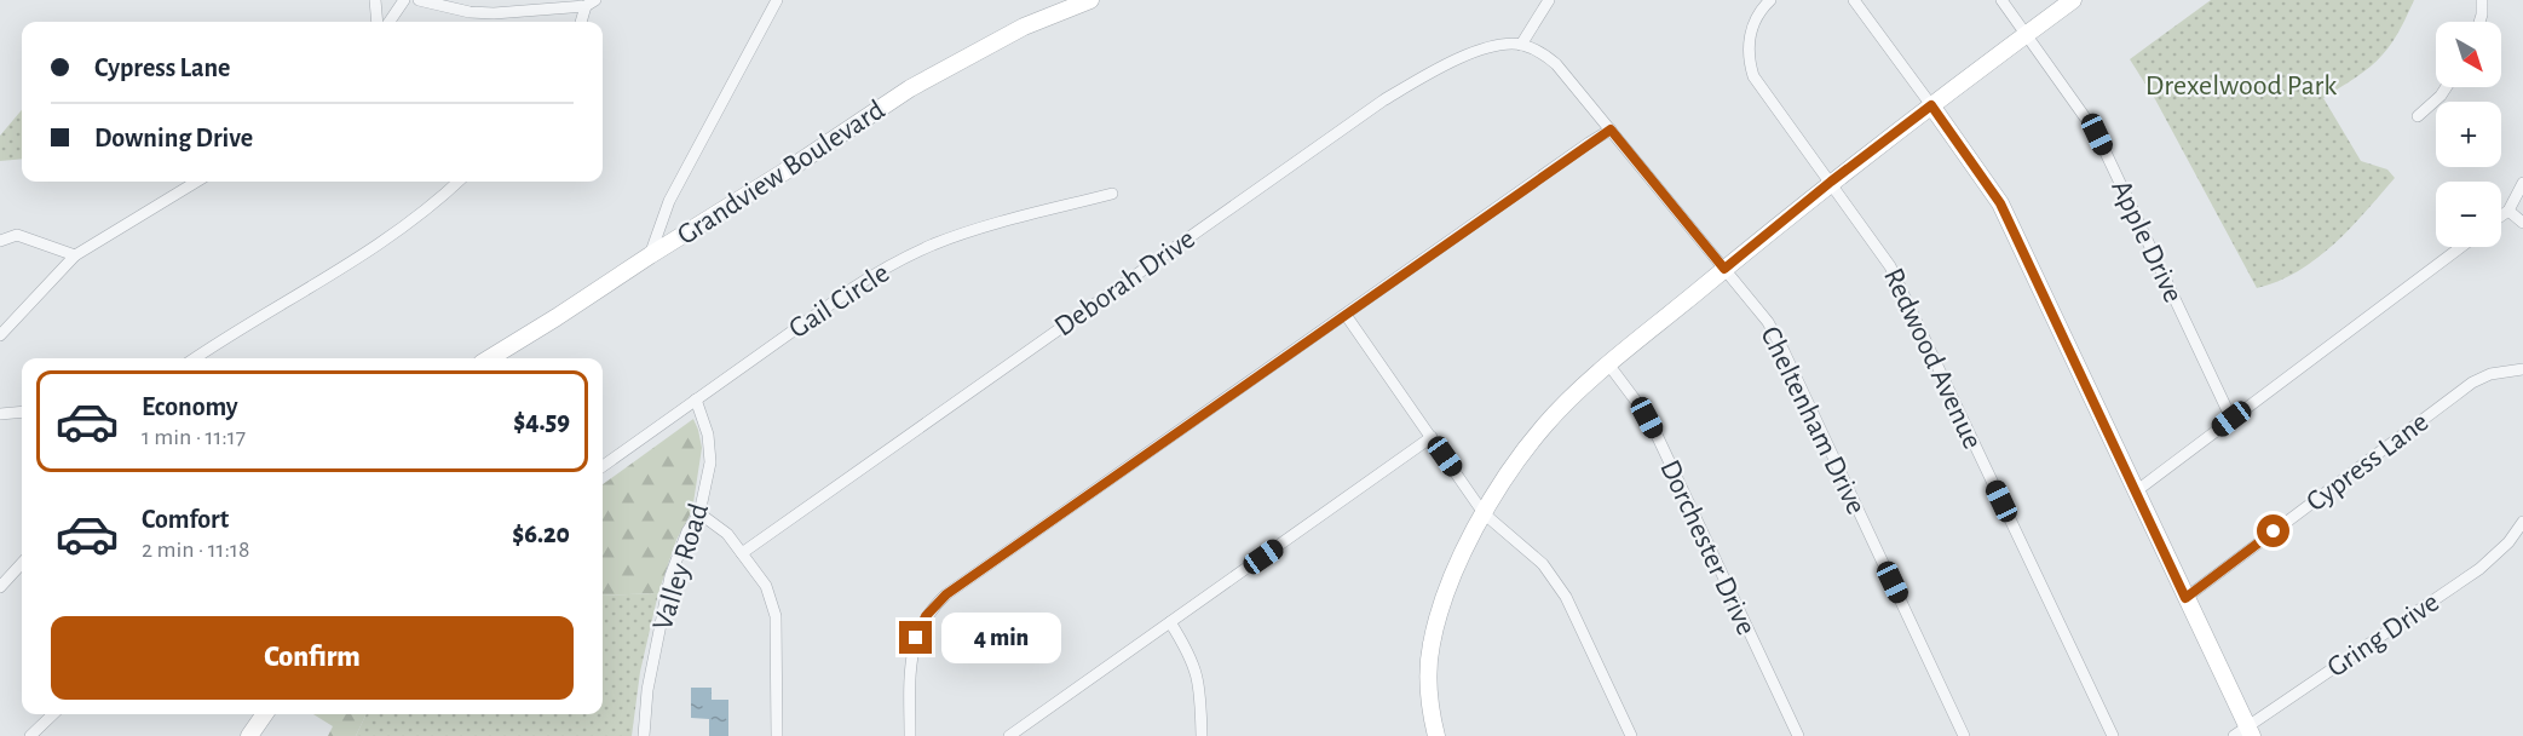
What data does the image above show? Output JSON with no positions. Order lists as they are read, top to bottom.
{
  "streets": {
    "street": [
      "Grandview Boulevard",
      "Apple Drive",
      "Deborah Drive",
      "Gail Circle",
      "Redwood Avenue",
      "Cheltenham Drive",
      "Cypress Lane",
      "Dorchester Drive",
      "Valley Road",
      "Gring Drive"
    ]
  },
  "crossings": [
    ["Deborah Drive", "Cheltenham Drive"],
    ["Gail Circle", "Valley Road"]
  ],
  "parks": ["Drexelwood Park"],
  "north": "bottom right",
  "page": {
    "map_buttons": ["+", "−"],
    "banner": ["Cypress Lane", "Downing Drive"],
    "list": [
      {
        "name": "Economy",
        "note": "1 min · 11:17",
        "value": "$4.59"
      },
      {
        "name": "Comfort",
        "note": "2 min · 11:18",
        "value": "$6.20"
      }
    ],
    "buttons": "Confirm",
    "bubble": "4 min"
  }
}
